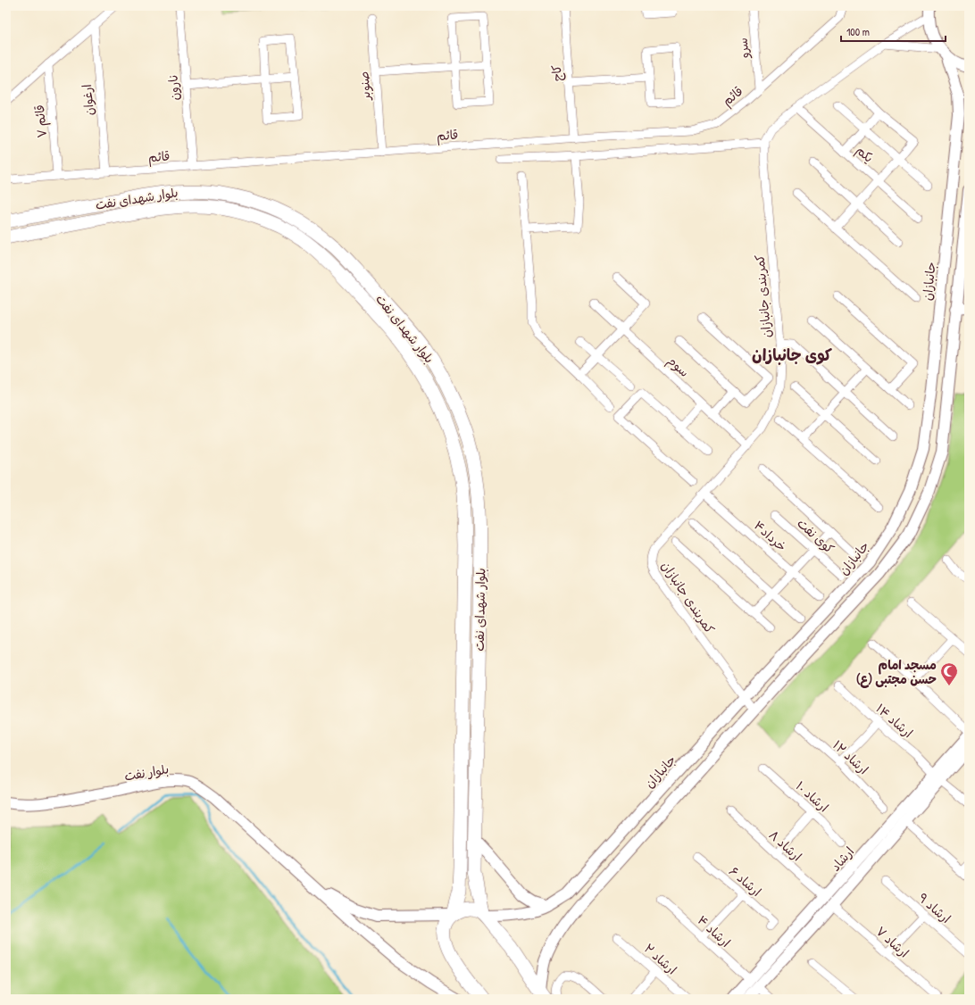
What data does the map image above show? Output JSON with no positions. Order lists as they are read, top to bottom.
{
  "streets": {
    "main road": ["بلوار شهدای نفت"],
    "street": [
      "سرو",
      "کاج",
      "صنوبر",
      "نارون",
      "قائم",
      "ارغوان",
      "قائم ۷",
      "یکم",
      "جانبازان",
      "کمربندی جانبازان",
      "سوم",
      "خرداد۴",
      "کوی نفت",
      "ارشاد ۱۴",
      "ارشاد ۱۲",
      "بلوار نفت",
      "ارشاد ۱۰",
      "ارشاد ۸",
      "ارشاد",
      "ارشاد ۶",
      "ارشاد ۹",
      "ارشاد ۴",
      "ارشاد ۷",
      "ارشاد ۲"
    ]
  },
  "crossings": [
    ["سرو", "قائم"],
    ["کاج", "قائم"],
    ["صنوبر", "قائم"],
    ["نارون", "قائم"],
    ["قائم", "ارغوان"],
    ["قائم", "قائم ۷"],
    ["یکم", "کمربندی جانبازان"],
    ["بلوار شهدای نفت", "جانبازان"],
    ["جانبازان", "کمربندی جانبازان"],
    ["کمربندی جانبازان", "سوم"],
    ["کمربندی جانبازان", "خرداد۴"],
    ["ارشاد ۱۴", "ارشاد"],
    ["ارشاد ۸", "ارشاد"],
    ["ارشاد ۸", "ارشاد ۷"],
    ["ارشاد", "ارشاد ۴"],
    ["ارشاد", "ارشاد ۷"]
  ],
  "districts": ["کوی جانبازان"],
  "places": {
    "mosque": ["مسجد امام حسن مجتبی (ع)"]
  },
  "scale_bar": "100 m"
}
